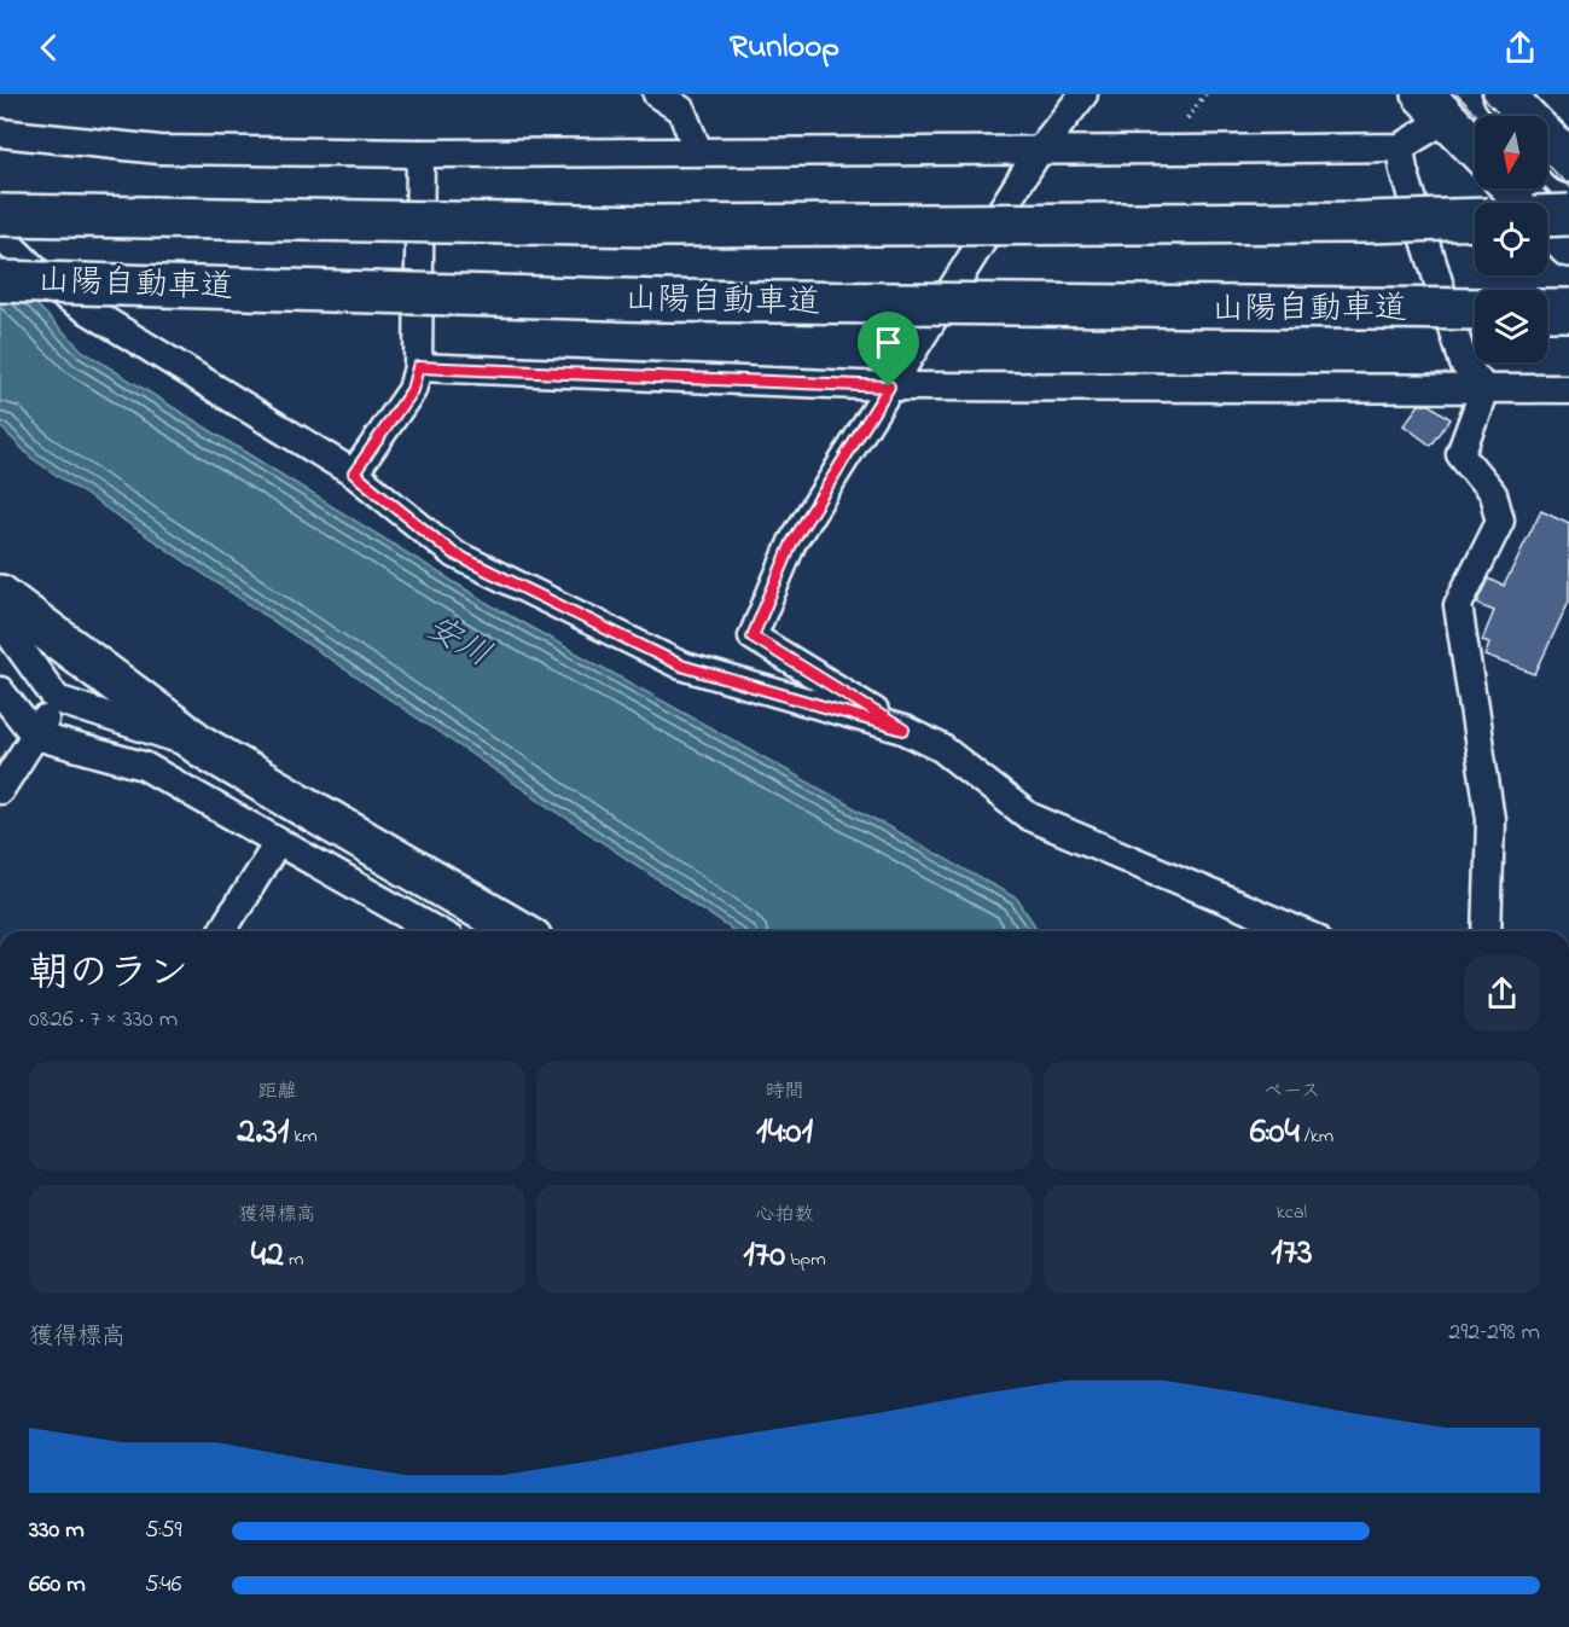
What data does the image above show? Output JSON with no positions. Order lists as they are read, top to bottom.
{
  "streets": {
    "main road": ["山陽自動車道"]
  },
  "water": ["安川"],
  "north": "bottom",
  "page": {
    "header": "Runloop",
    "heading": ["朝のラン", "08:26 · 7 × 330 m"],
    "stats": [
      ["距離", "2.31 km"],
      ["時間", "14:01"],
      ["ペース", "6:04 /km"],
      ["獲得標高", "42 m"],
      ["心拍数", "170 bpm"],
      ["kcal", "173"]
    ],
    "chart": ["獲得標高", "292–298 m"],
    "list": [
      {
        "name": "330 m",
        "note": "5:59"
      },
      {
        "name": "660 m",
        "note": "5:46"
      }
    ]
  }
}
